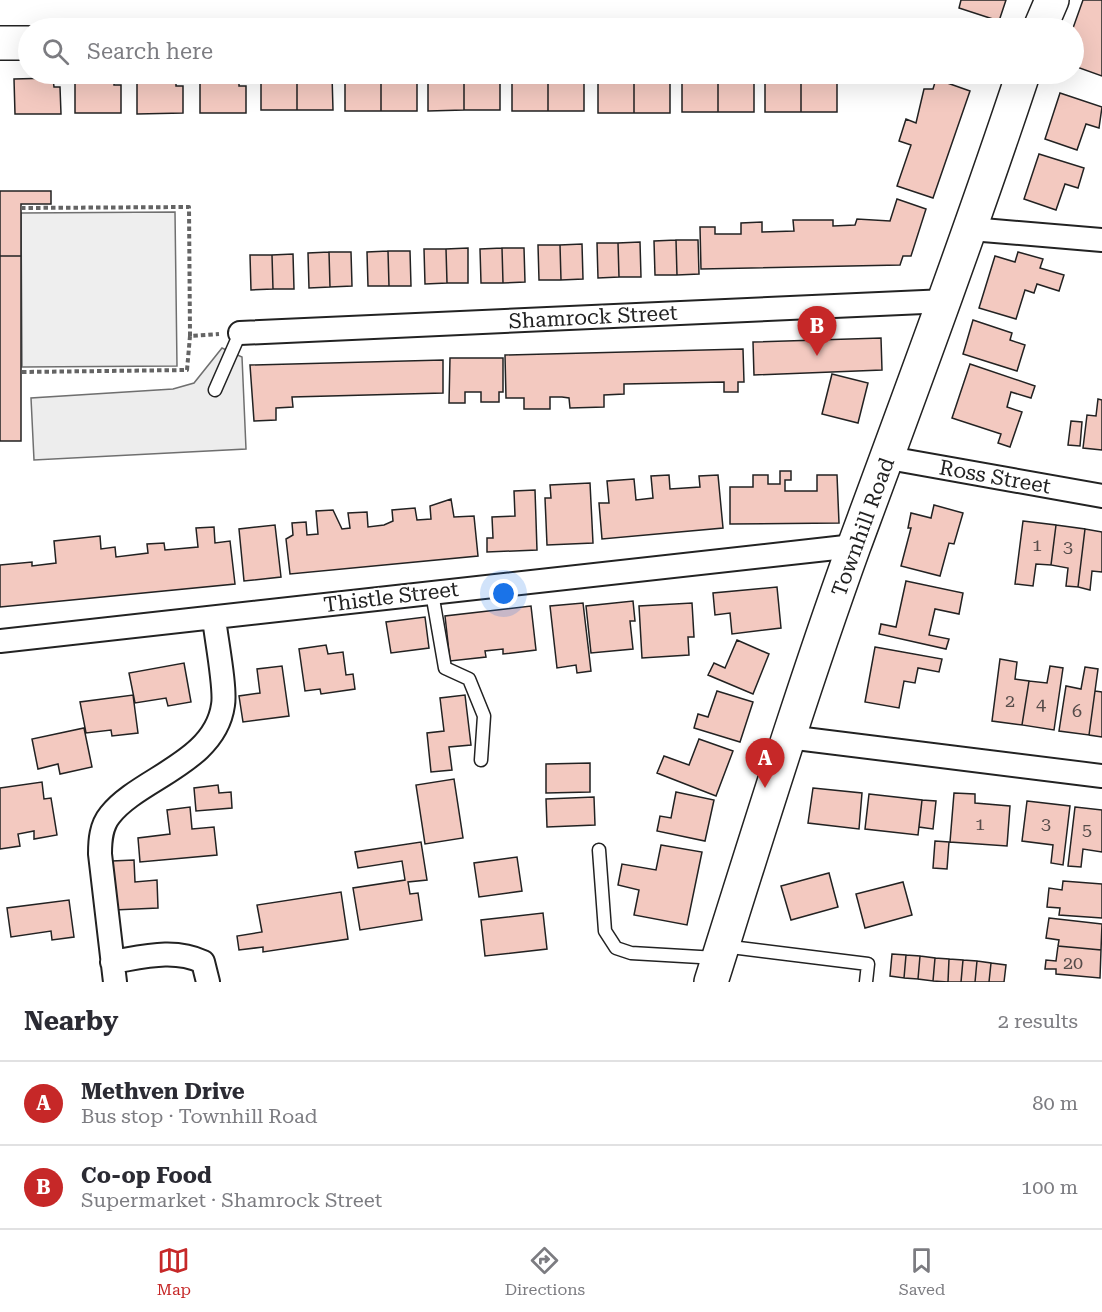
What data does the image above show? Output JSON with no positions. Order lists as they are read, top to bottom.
{
  "streets": {
    "street": [
      "Shamrock Street",
      "Ross Street",
      "Townhill Road",
      "Thistle Street"
    ]
  },
  "crossings": [
    ["Shamrock Street", "Townhill Road"],
    ["Ross Street", "Townhill Road"],
    ["Townhill Road", "Thistle Street"]
  ],
  "house_numbers": [
    "1",
    "3",
    "2",
    "4",
    "6",
    "1",
    "3",
    "5",
    "20"
  ],
  "page": {
    "search": "Search here",
    "pins": ["B", "A"],
    "heading": ["Nearby", "2 results"],
    "list": [
      {
        "mark": "A",
        "name": "Methven Drive",
        "note": "Bus stop · Townhill Road",
        "value": "80 m"
      },
      {
        "mark": "B",
        "name": "Co-op Food",
        "note": "Supermarket · Shamrock Street",
        "value": "100 m"
      }
    ],
    "nav": ["Map", "Directions", "Saved"]
  }
}
